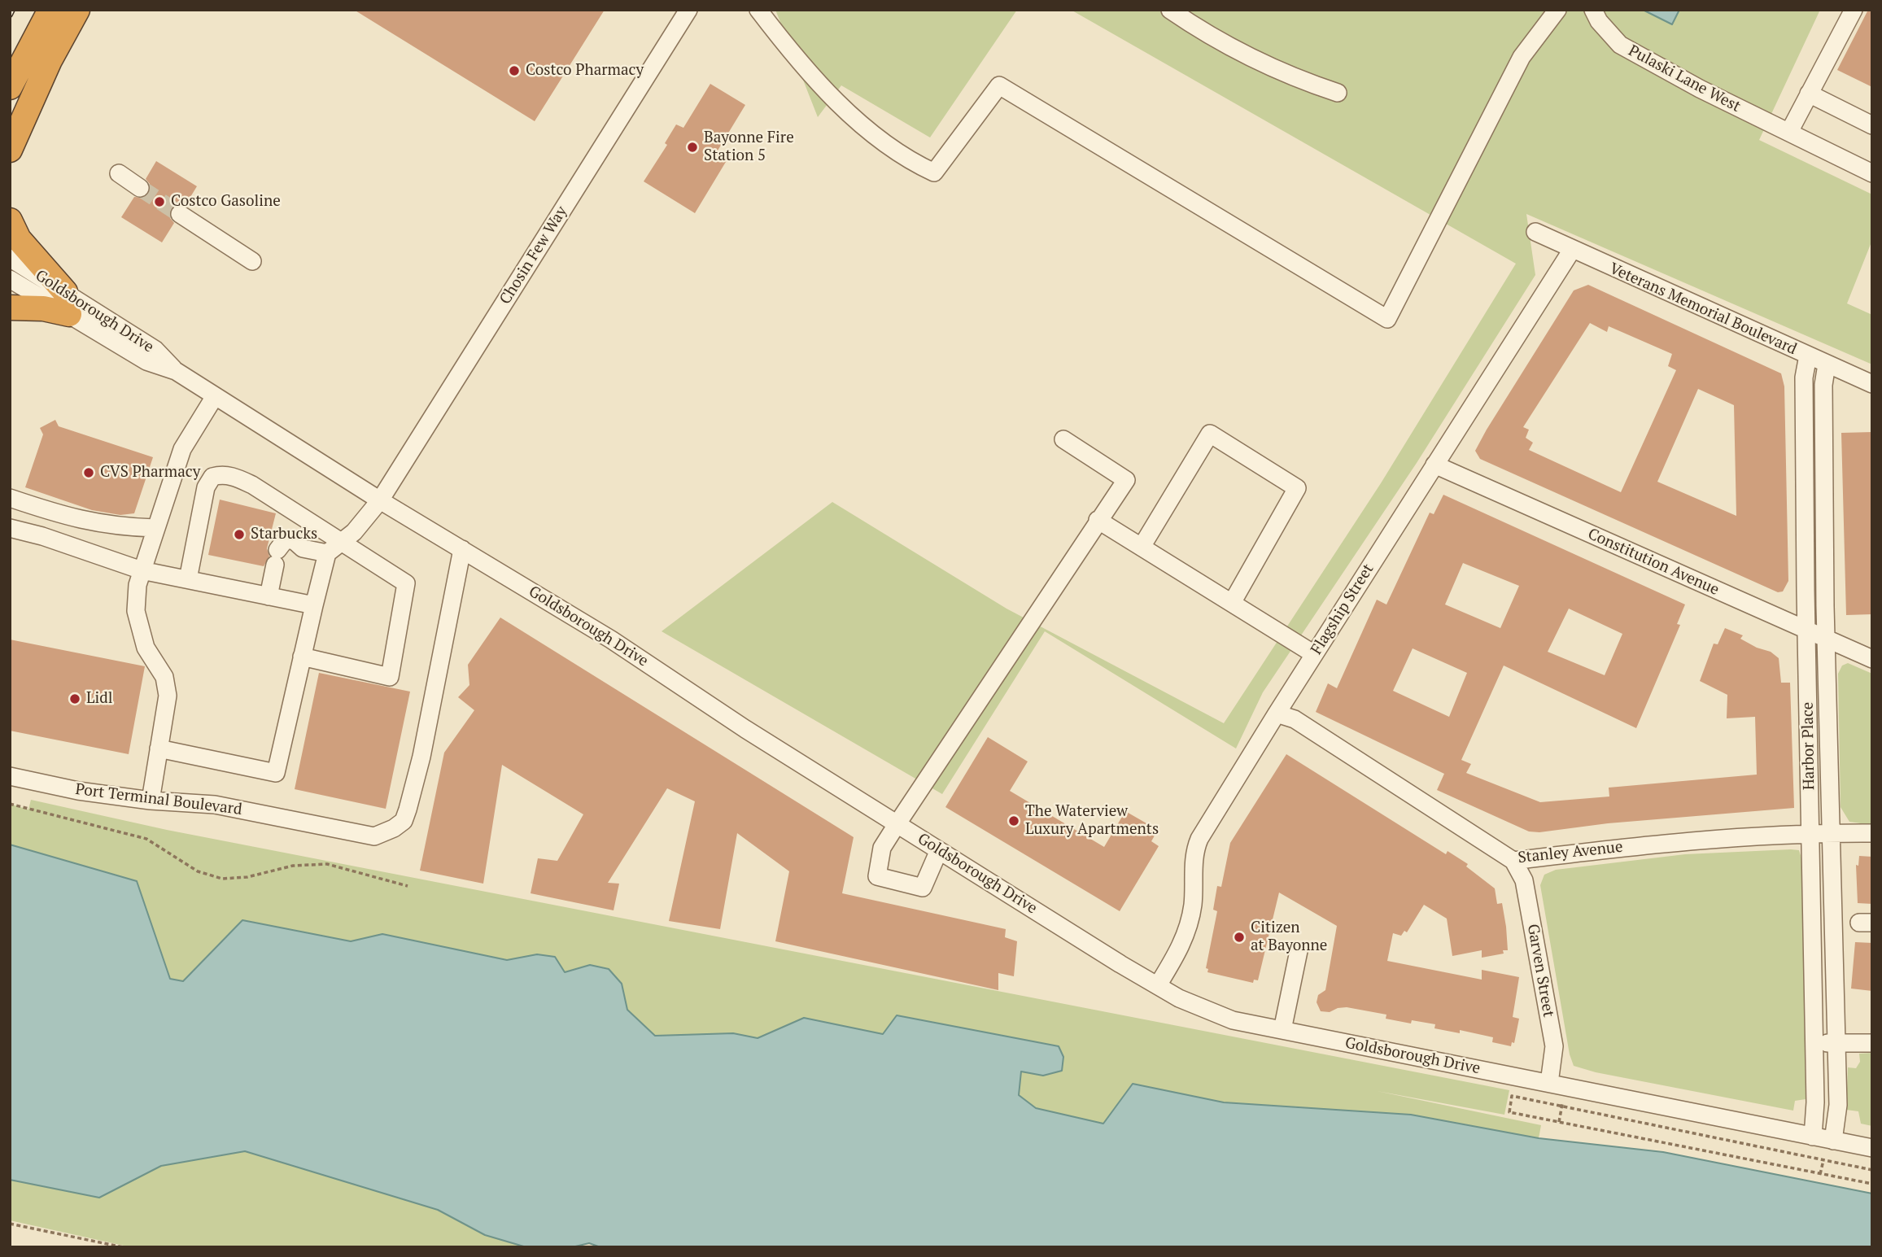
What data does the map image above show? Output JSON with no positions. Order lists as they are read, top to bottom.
{
  "streets": {
    "street": [
      "Pulaski Lane West",
      "Chosin Few Way",
      "Veterans Memorial Boulevard",
      "Goldsborough Drive",
      "Constitution Avenue",
      "Flagship Street",
      "Harbor Place",
      "Port Terminal Boulevard",
      "Stanley Avenue",
      "Garven Street"
    ]
  },
  "crossings": [
    ["Chosin Few Way", "Goldsborough Drive"],
    ["Veterans Memorial Boulevard", "Flagship Street"],
    ["Veterans Memorial Boulevard", "Harbor Place"],
    ["Goldsborough Drive", "Flagship Street"],
    ["Goldsborough Drive", "Harbor Place"],
    ["Goldsborough Drive", "Port Terminal Boulevard"],
    ["Goldsborough Drive", "Garven Street"],
    ["Constitution Avenue", "Flagship Street"],
    ["Constitution Avenue", "Harbor Place"],
    ["Flagship Street", "Stanley Avenue"],
    ["Harbor Place", "Stanley Avenue"],
    ["Stanley Avenue", "Garven Street"]
  ],
  "places": [
    "Costco Pharmacy",
    "Bayonne Fire Station 5",
    "Costco Gasoline",
    "CVS Pharmacy",
    "Starbucks",
    "Lidl",
    "The Waterview Luxury Apartments",
    "Citizen at Bayonne"
  ]
}
